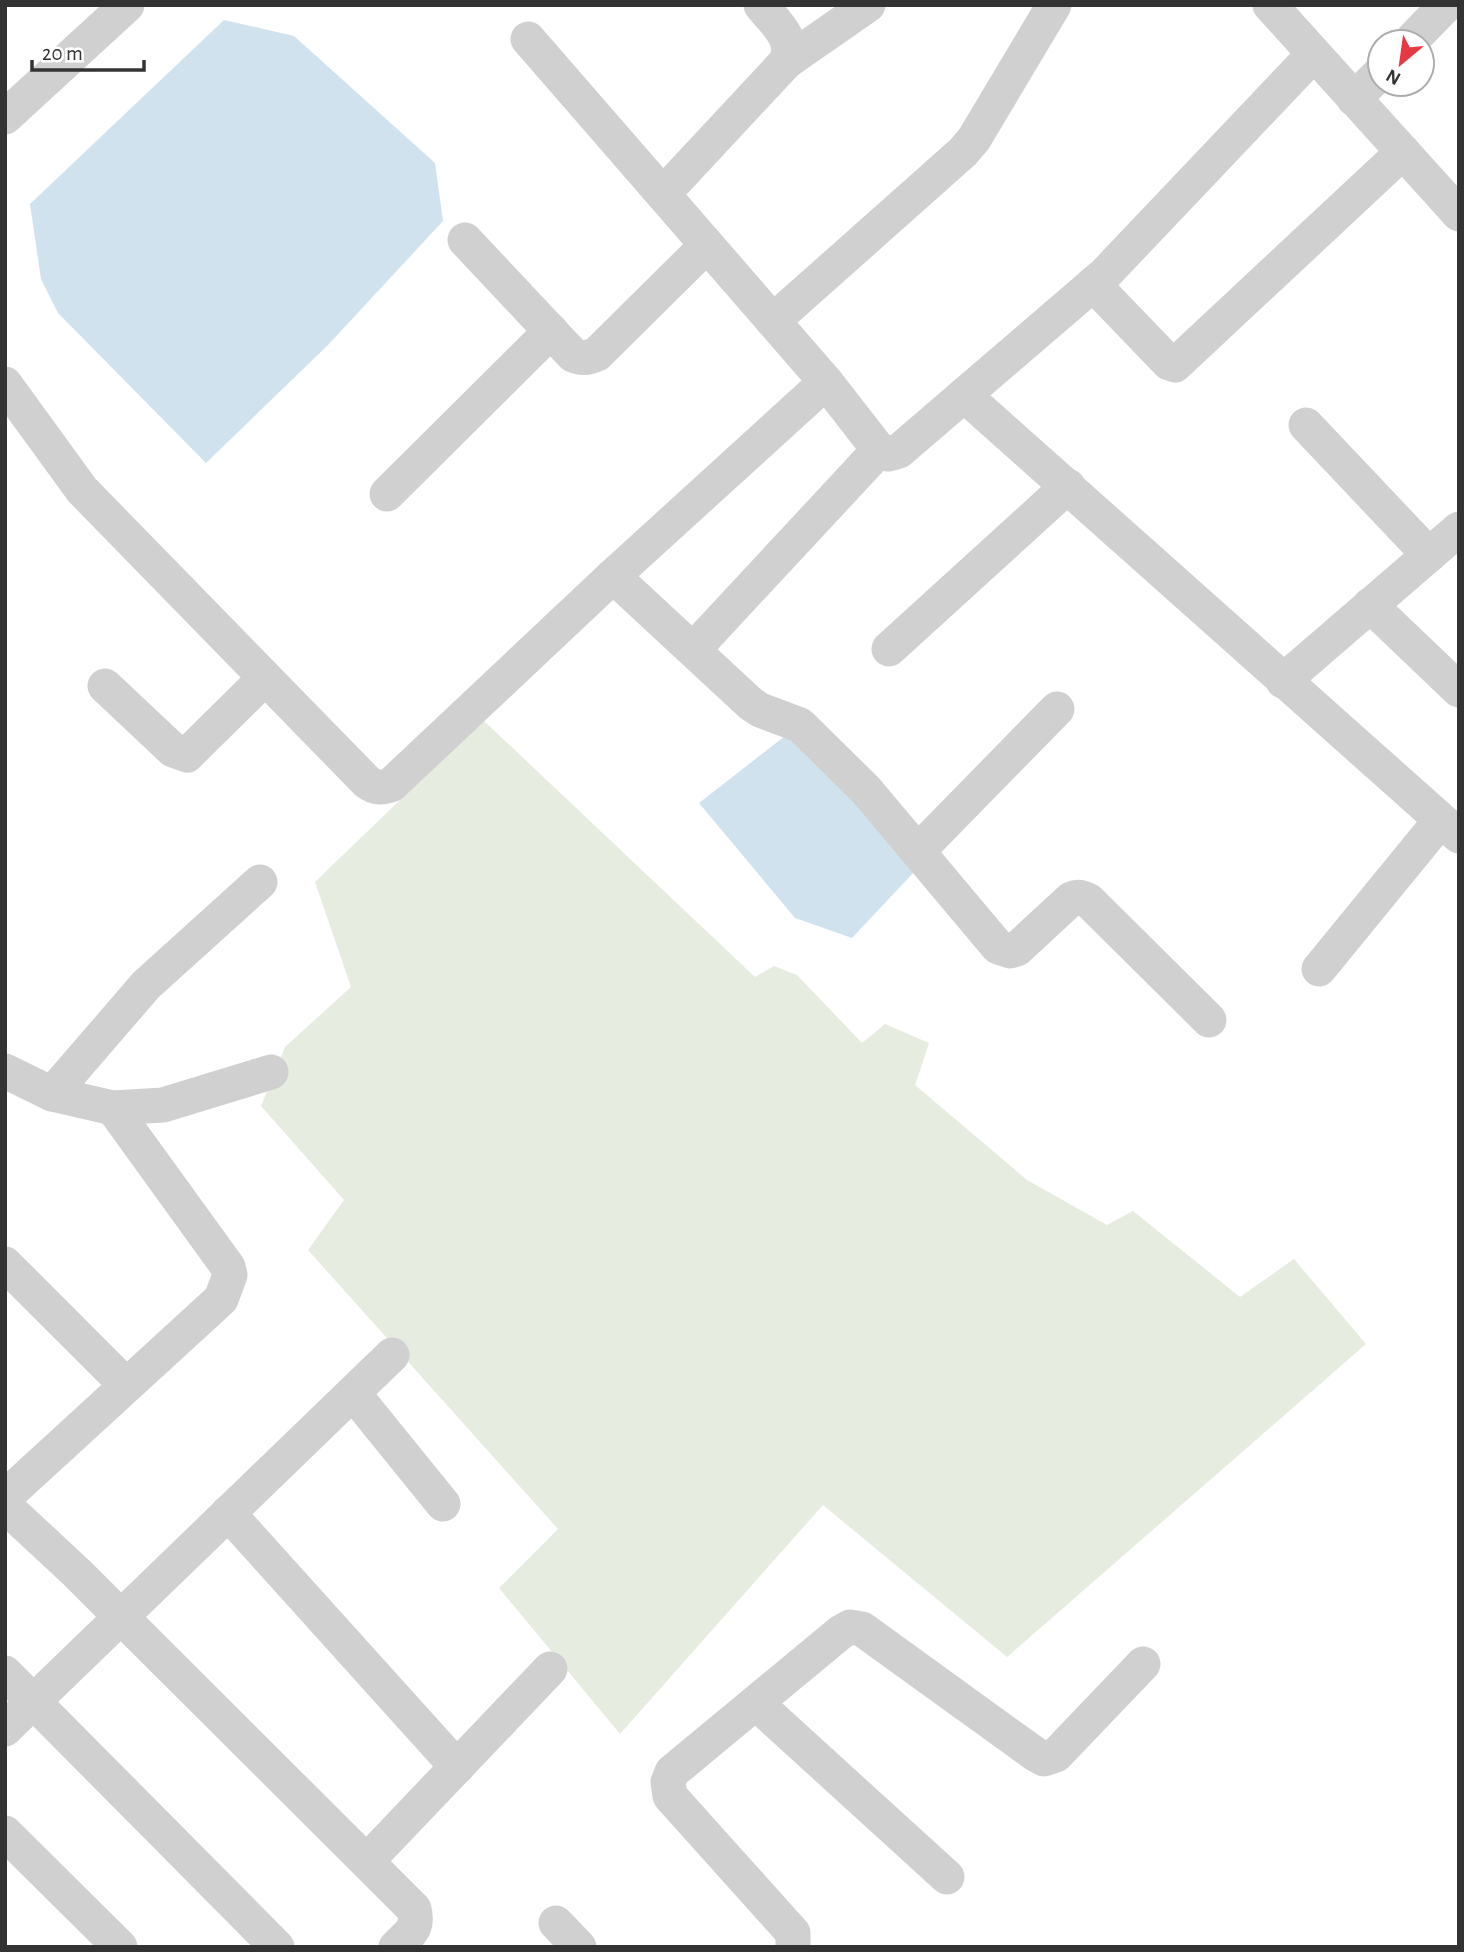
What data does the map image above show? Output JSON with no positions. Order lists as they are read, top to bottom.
{
  "scale_bar": "20 m",
  "north": "bottom left"
}
